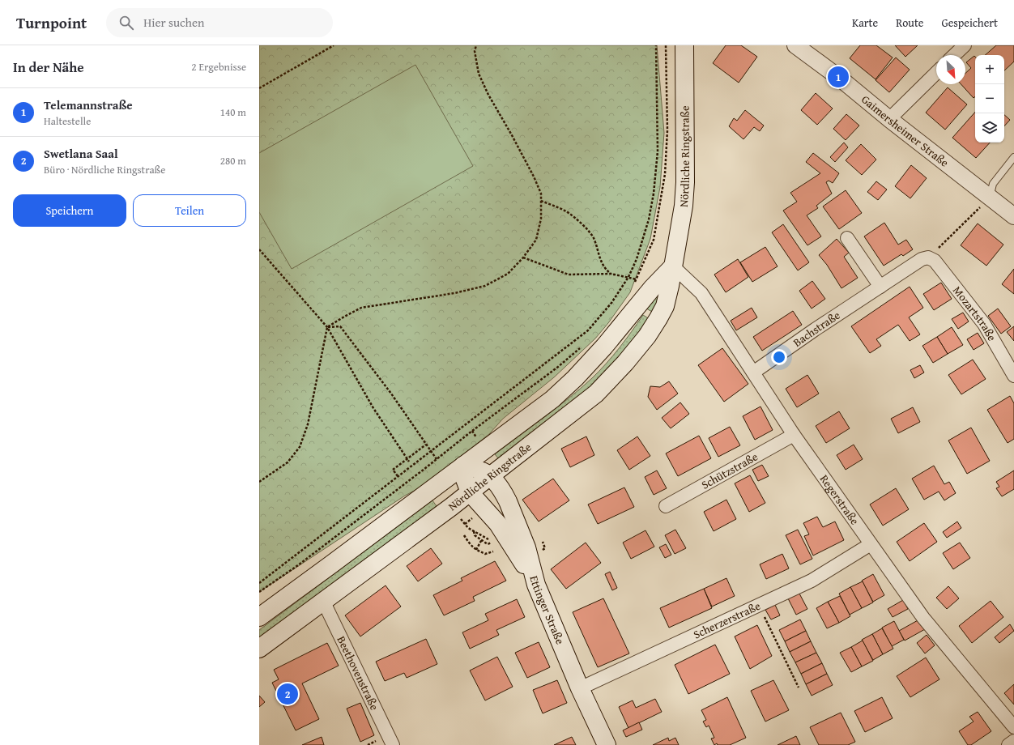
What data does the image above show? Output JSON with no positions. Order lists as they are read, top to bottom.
{
  "streets": {
    "main road": ["Nördliche Ringstraße", "Ettinger Straße"],
    "street": [
      "Gaimersheimer Straße",
      "Mozartstraße",
      "Bachstraße",
      "Schützstraße",
      "Regerstraße",
      "Scherzerstraße",
      "Beethovenstraße"
    ]
  },
  "crossings": [
    ["Nördliche Ringstraße", "Regerstraße"],
    ["Nördliche Ringstraße", "Ettinger Straße"],
    ["Nördliche Ringstraße", "Beethovenstraße"],
    ["Mozartstraße", "Bachstraße"],
    ["Bachstraße", "Regerstraße"],
    ["Schützstraße", "Regerstraße"],
    ["Regerstraße", "Scherzerstraße"],
    ["Ettinger Straße", "Scherzerstraße"]
  ],
  "north": "bottom right",
  "page": {
    "header": "Turnpoint",
    "search": "Hier suchen",
    "nav": ["Karte", "Route", "Gespeichert"],
    "heading": ["In der Nähe", "2 Ergebnisse"],
    "map_buttons": ["+", "−"],
    "pins": ["1", "2"],
    "list": [
      {
        "mark": "1",
        "name": "Telemannstraße",
        "note": "Haltestelle",
        "value": "140 m"
      },
      {
        "mark": "2",
        "name": "Swetlana Saal",
        "note": "Büro · Nördliche Ringstraße",
        "value": "280 m"
      }
    ],
    "buttons": ["Speichern", "Teilen"]
  }
}
